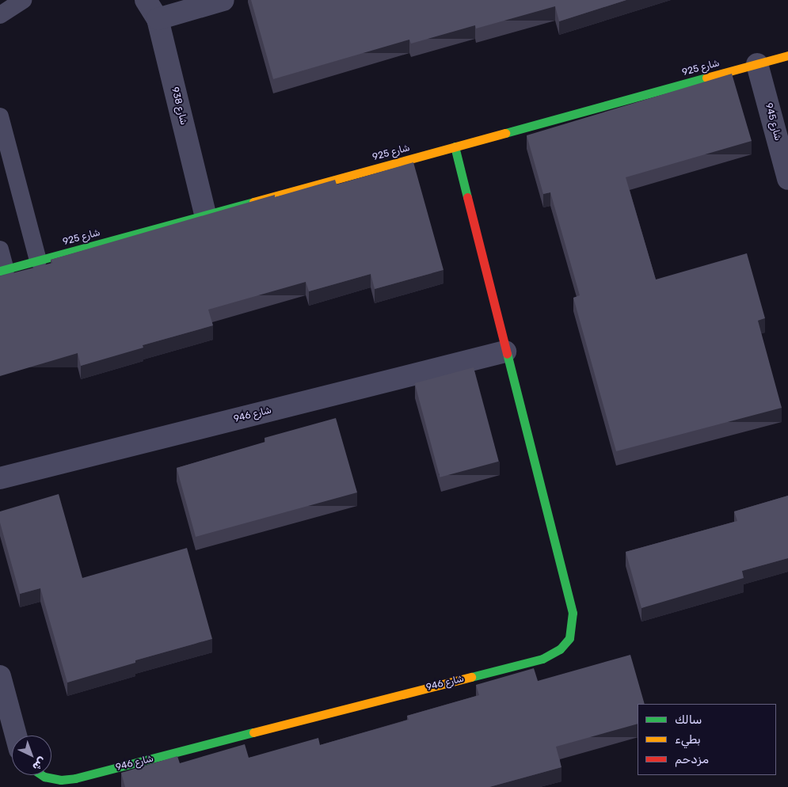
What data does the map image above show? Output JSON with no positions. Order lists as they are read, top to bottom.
{
  "streets": {
    "street": [
      "شارع 925",
      "شارع 938",
      "شارع 945",
      "شارع 946"
    ]
  },
  "crossings": [
    ["شارع 925", "شارع 938"],
    ["شارع 925", "شارع 945"],
    ["شارع 925", "شارع 946"]
  ],
  "legend": ["سالك", "بطيء", "مزدحم"],
  "north": "bottom right"
}
